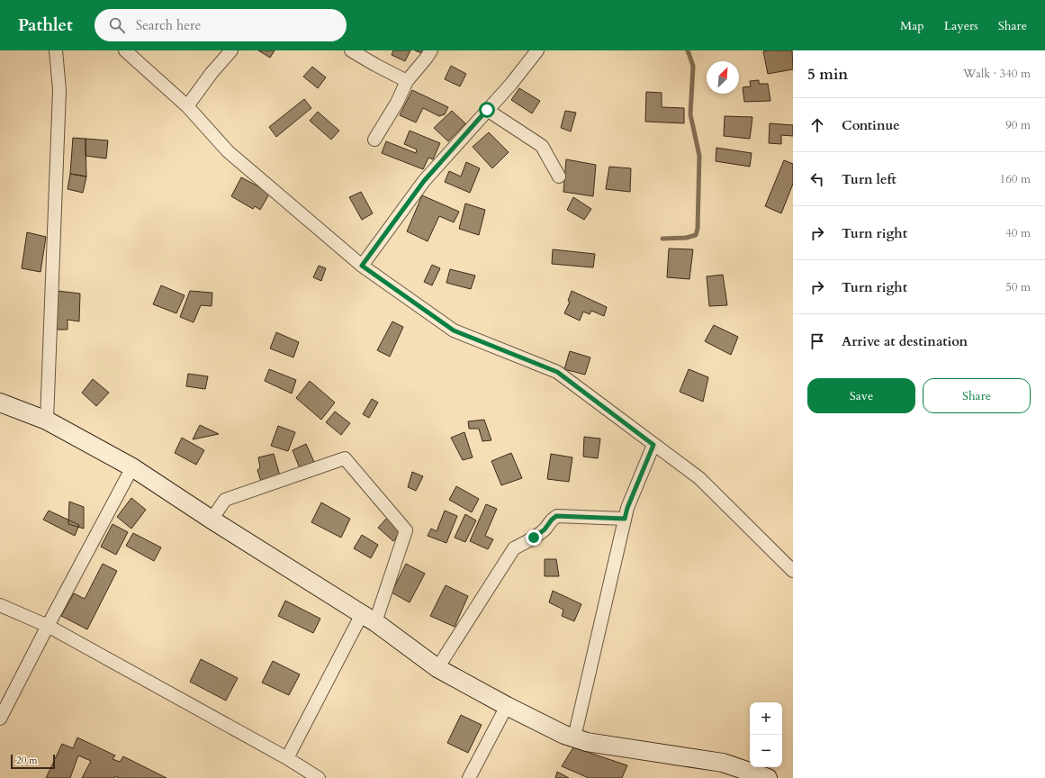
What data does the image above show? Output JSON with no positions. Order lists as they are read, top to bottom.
{
  "scale_bar": "20 m",
  "north": "top right",
  "page": {
    "header": "Pathlet",
    "search": "Search here",
    "nav": ["Map", "Layers", "Share"],
    "heading": ["5 min", "Walk · 340 m"],
    "list": [
      ["Continue", "90 m"],
      ["Turn left", "160 m"],
      ["Turn right", "40 m"],
      ["Turn right", "50 m"],
      "Arrive at destination"
    ],
    "buttons": ["Save", "Share"],
    "map_buttons": ["+", "−"],
    "scale": "20 m"
  }
}
